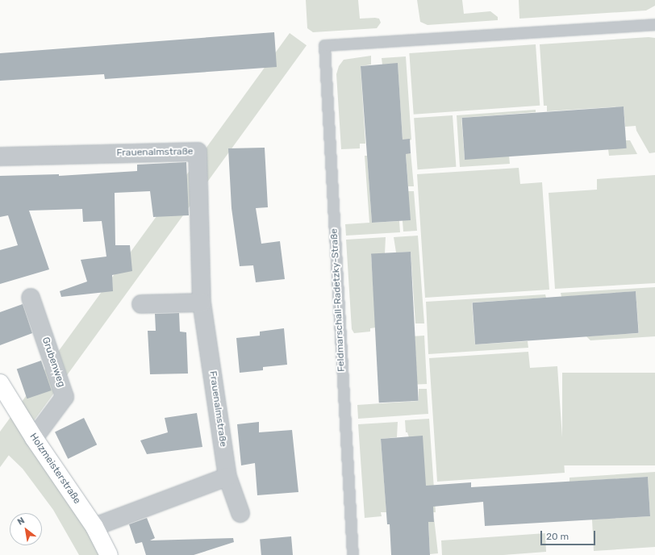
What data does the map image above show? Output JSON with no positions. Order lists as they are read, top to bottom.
{
  "streets": {
    "street": ["Frauenalmstraße", "Grubenweg", "Holzmeisterstraße"],
    "lane": ["Feldmarschall-Radetzky-Straße"]
  },
  "crossings": [
    ["Grubenweg", "Holzmeisterstraße"]
  ],
  "scale_bar": "20 m",
  "north": "top left"
}
